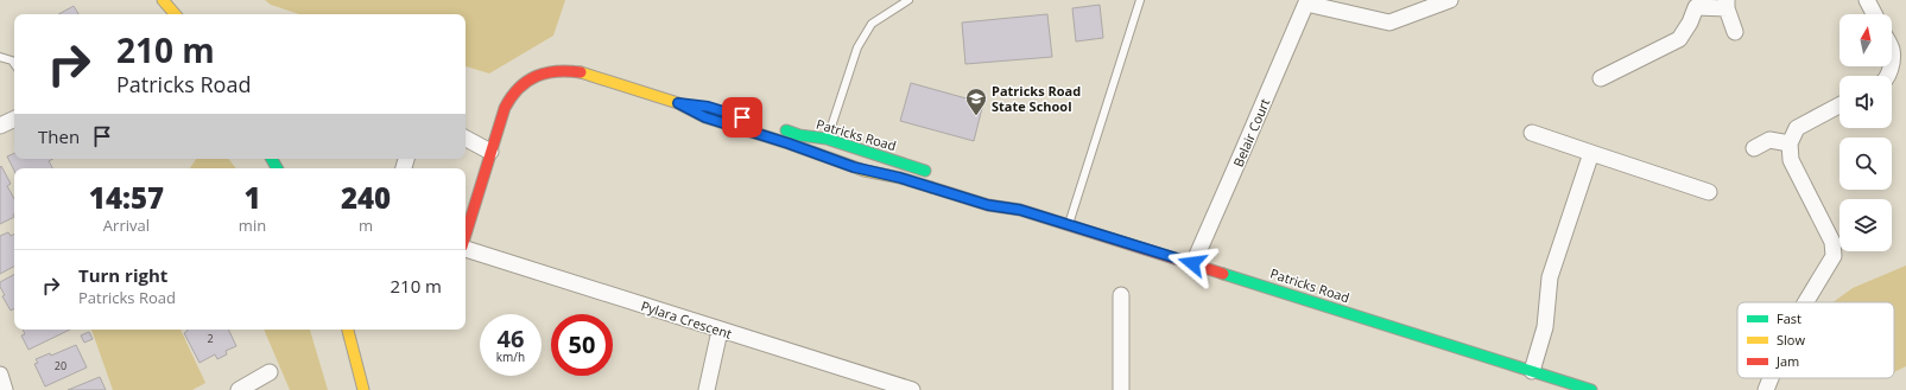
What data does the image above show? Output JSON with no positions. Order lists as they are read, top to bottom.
{
  "streets": {
    "main road": ["Patricks Road"],
    "street": ["Belair Court", "Pylara Crescent"]
  },
  "crossings": [
    ["Belair Court", "Patricks Road"]
  ],
  "places": {
    "school or university": ["Patricks Road State School"]
  },
  "house_numbers": ["2", "20"],
  "legend": ["Fast", "Slow", "Jam"],
  "north": "top",
  "page": {
    "turn": ["210 m", "Patricks Road"],
    "then": "Then",
    "eta": [
      "14:57",
      "Arrival",
      "1",
      "min",
      "240",
      "m"
    ],
    "list": [
      {
        "name": "Turn right",
        "note": "Patricks Road",
        "value": "210 m"
      }
    ],
    "speed": "46 km/h",
    "limit": "50"
  }
}
